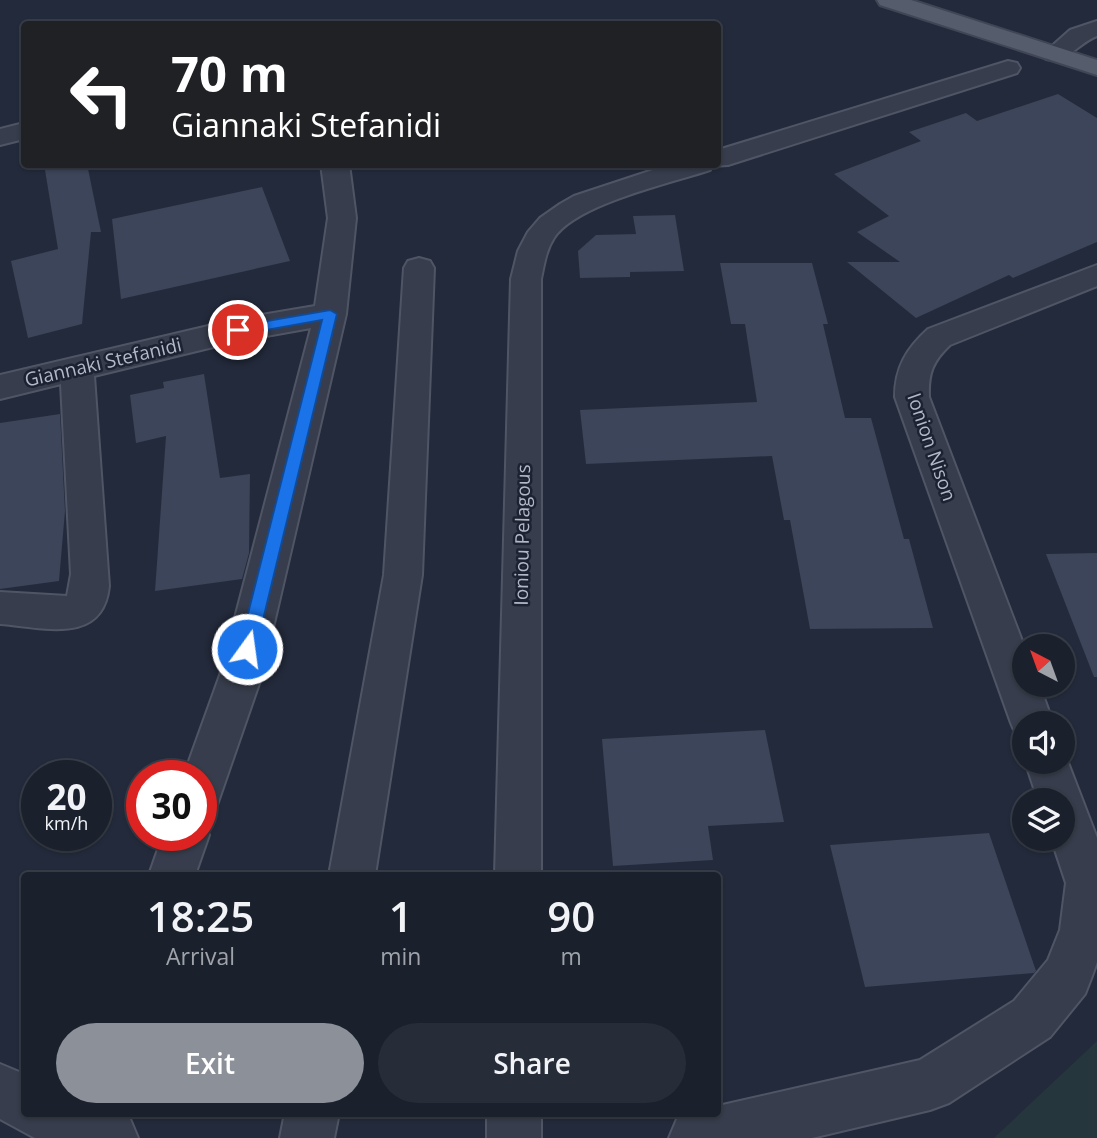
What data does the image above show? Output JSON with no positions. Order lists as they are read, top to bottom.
{
  "streets": {
    "street": ["Giannaki Stefanidi", "Ionion Nison", "Ioniou Pelagous"]
  },
  "north": "top left",
  "page": {
    "turn": ["70 m", "Giannaki Stefanidi"],
    "speed": "20 km/h",
    "limit": "30",
    "eta": [
      "18:25",
      "Arrival",
      "1",
      "min",
      "90",
      "m"
    ],
    "buttons": ["Exit", "Share"]
  }
}
